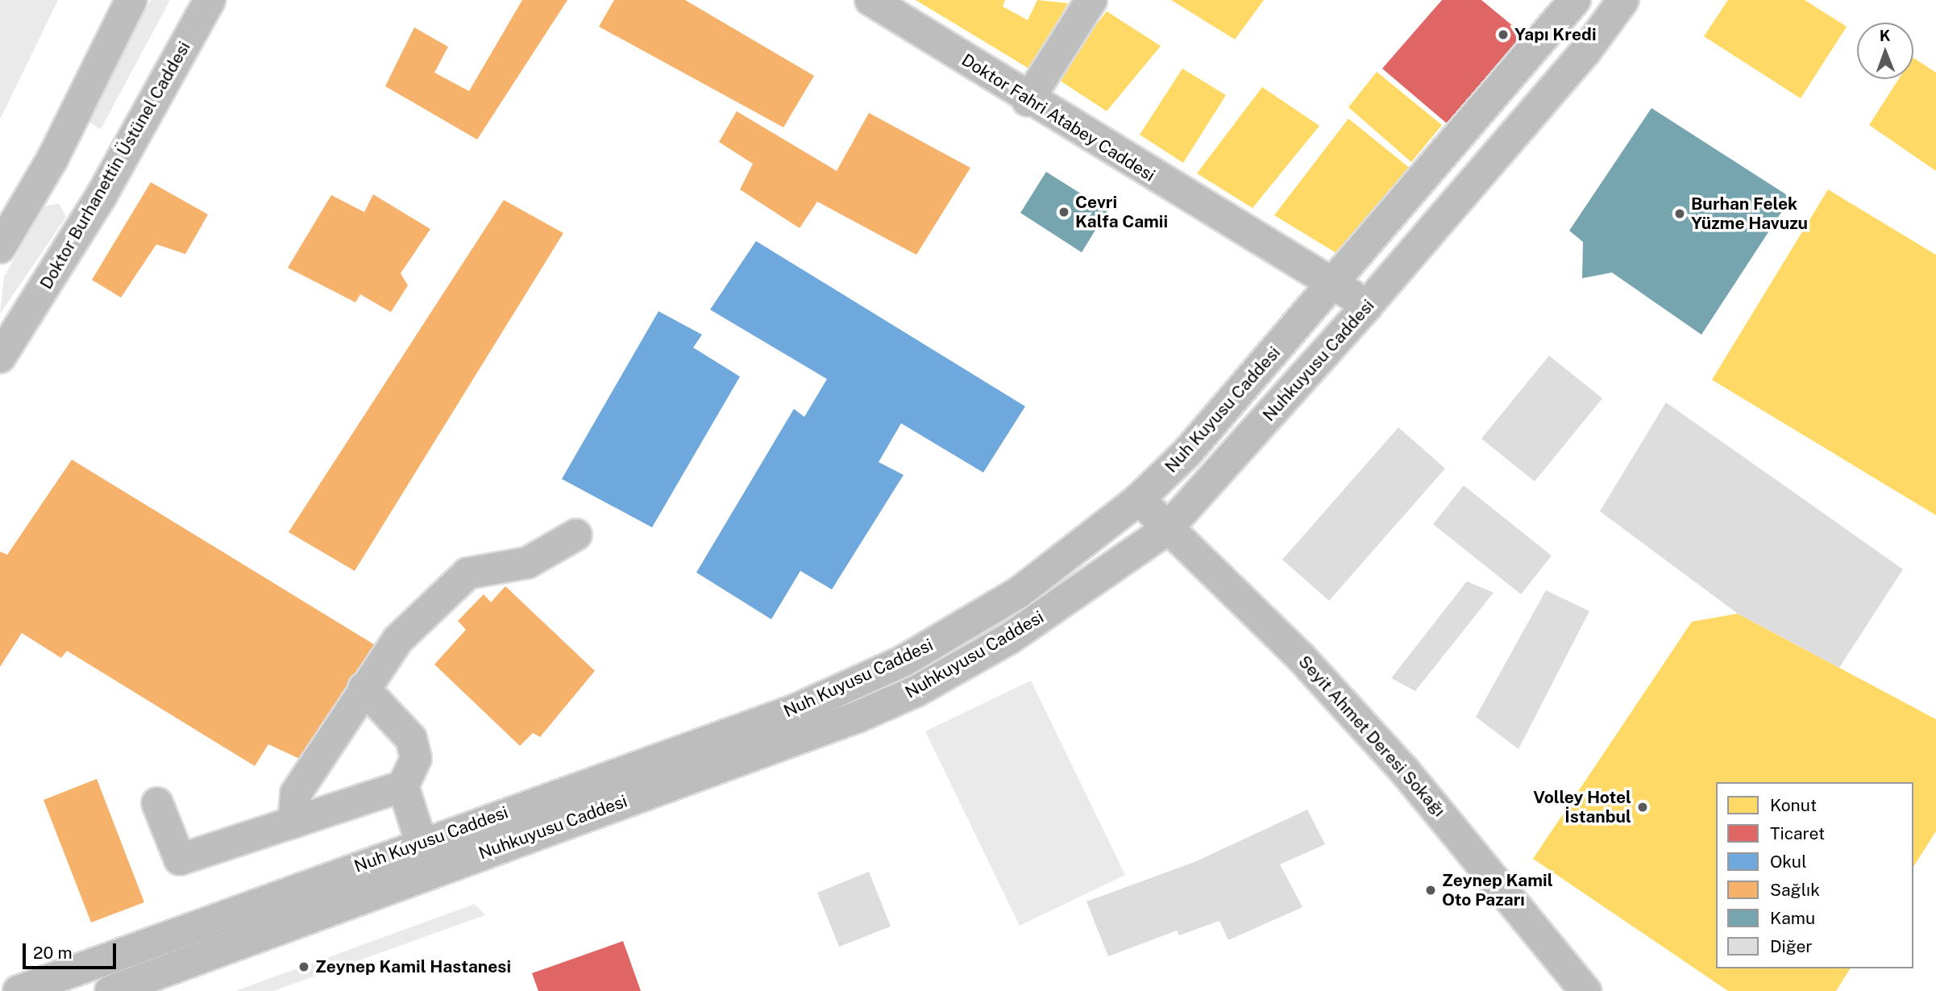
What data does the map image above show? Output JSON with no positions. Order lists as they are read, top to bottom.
{
  "streets": {
    "main road": ["Doktor Fahri Atabey Caddesi", "Nuhkuyusu Caddesi", "Nuh Kuyusu Caddesi"],
    "street": ["Doktor Burhanettin Üstünel Caddesi", "Seyit Ahmet Deresi Sokağı"]
  },
  "crossings": [
    ["Doktor Fahri Atabey Caddesi", "Nuhkuyusu Caddesi"],
    ["Doktor Fahri Atabey Caddesi", "Nuh Kuyusu Caddesi"],
    ["Nuhkuyusu Caddesi", "Seyit Ahmet Deresi Sokağı"],
    ["Nuh Kuyusu Caddesi", "Seyit Ahmet Deresi Sokağı"]
  ],
  "places": [
    "Yapı Kredi",
    "Cevri Kalfa Camii",
    "Burhan Felek Yüzme Havuzu",
    "Volley Hotel İstanbul",
    "Zeynep Kamil Oto Pazarı",
    "Zeynep Kamil Hastanesi"
  ],
  "legend": [
    "Konut",
    "Ticaret",
    "Okul",
    "Sağlık",
    "Kamu",
    "Diğer"
  ],
  "scale_bar": "20 m",
  "north": "top"
}
